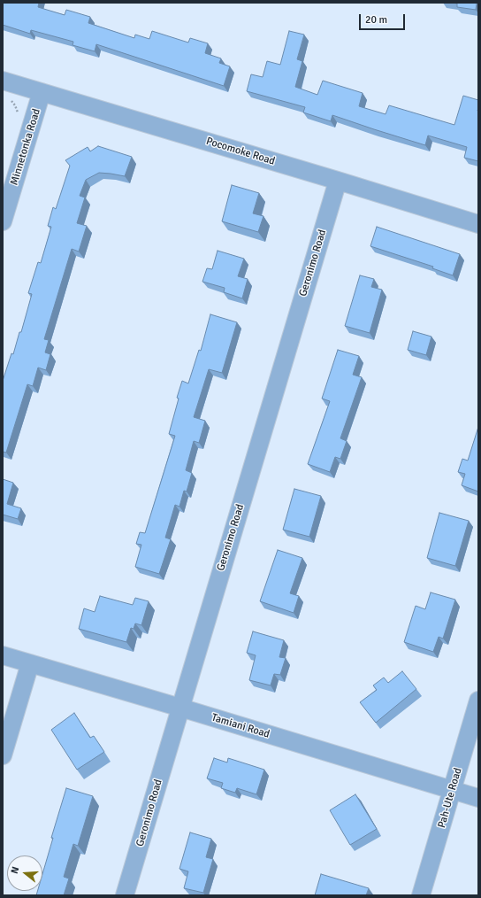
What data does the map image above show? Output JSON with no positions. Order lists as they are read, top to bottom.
{
  "streets": {
    "street": [
      "Minnetonka Road",
      "Pocomoke Road",
      "Geronimo Road",
      "Tamiani Road",
      "Pah-Ute Road"
    ]
  },
  "crossings": [
    ["Minnetonka Road", "Pocomoke Road"],
    ["Pocomoke Road", "Geronimo Road"],
    ["Geronimo Road", "Tamiani Road"],
    ["Tamiani Road", "Pah-Ute Road"]
  ],
  "scale_bar": "20 m",
  "north": "left"
}
